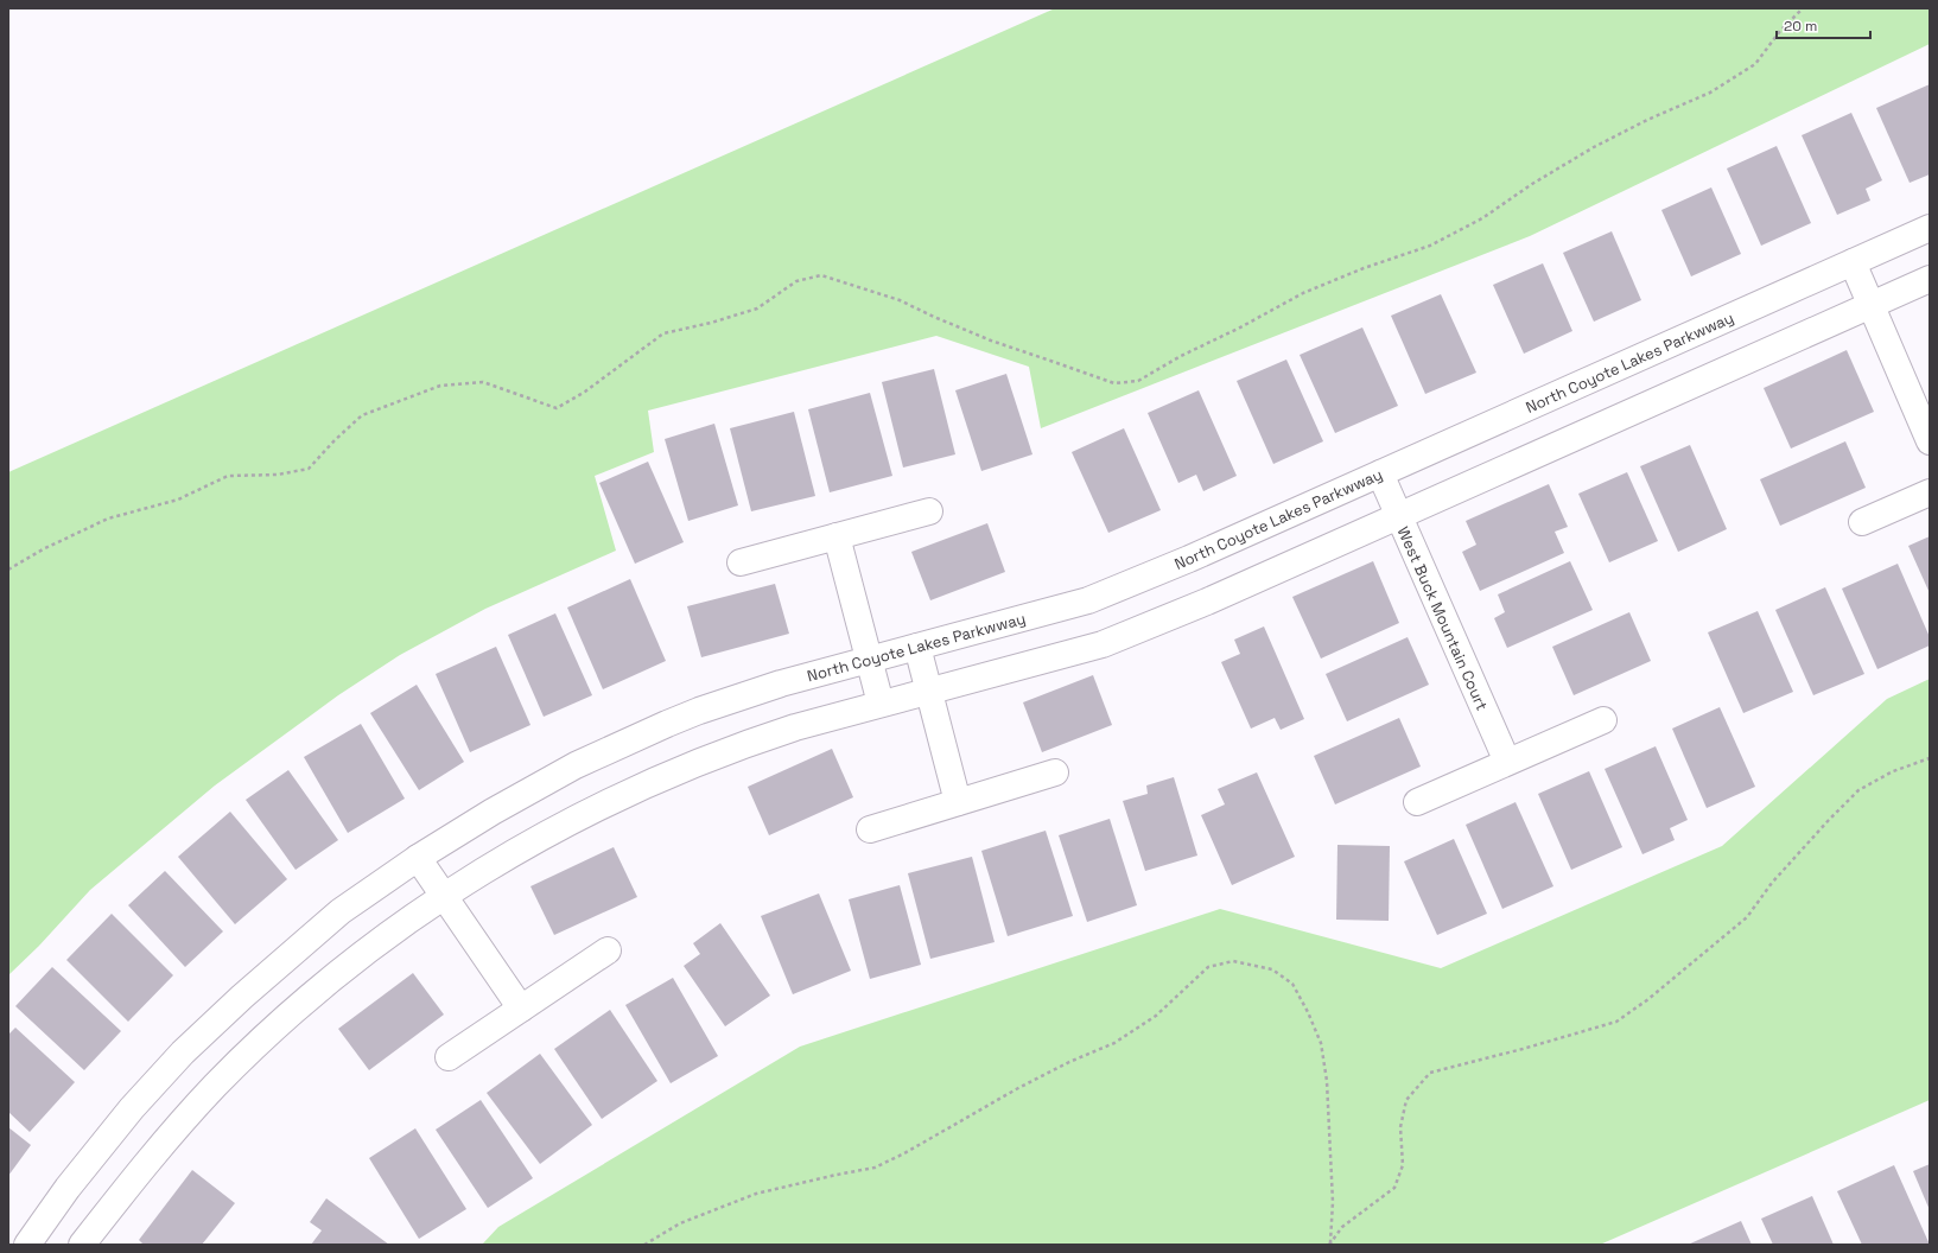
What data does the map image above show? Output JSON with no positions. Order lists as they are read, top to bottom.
{
  "streets": {
    "street": ["North Coyote Lakes Parkwway", "West Buck Mountain Court"]
  },
  "crossings": [
    ["North Coyote Lakes Parkwway", "West Buck Mountain Court"]
  ],
  "scale_bar": "20 m"
}
